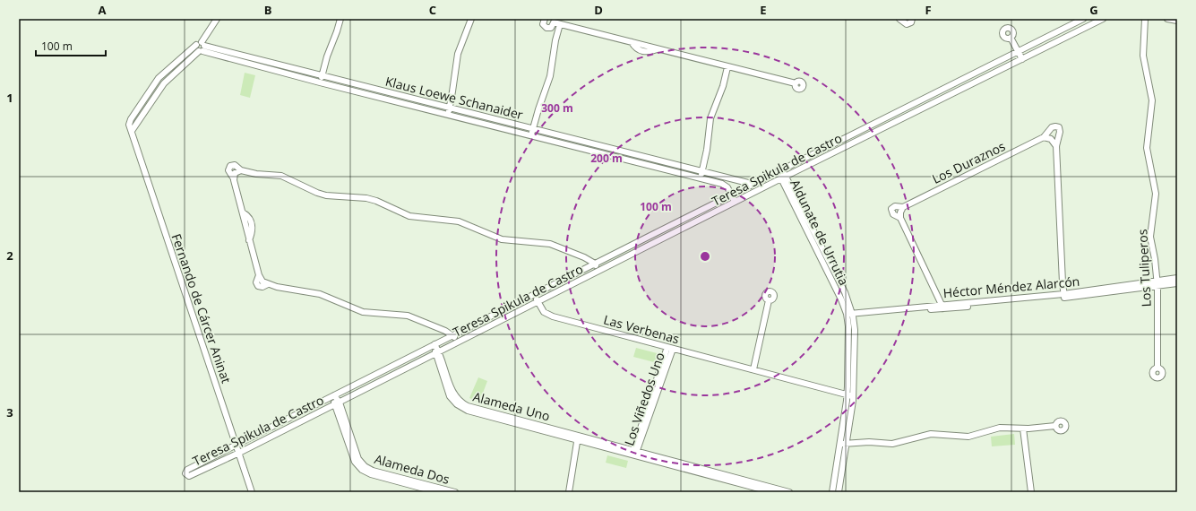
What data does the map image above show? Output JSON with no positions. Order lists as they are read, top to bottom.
{
  "streets": {
    "street": [
      "Klaus Loewe Schanaider",
      "Los Duraznos",
      "Teresa Spikula de Castro",
      "Aldunate de Urrutia",
      "Los Tuliperos",
      "Héctor Méndez Alarcón",
      "Fernando de Cárcer Aninat",
      "Las Verbenas",
      "Los Viñedos Uno",
      "Alameda Uno",
      "Alameda Dos"
    ]
  },
  "crossings": [
    ["Klaus Loewe Schanaider", "Teresa Spikula de Castro"],
    ["Klaus Loewe Schanaider", "Fernando de Cárcer Aninat"],
    ["Los Duraznos", "Héctor Méndez Alarcón"],
    ["Teresa Spikula de Castro", "Aldunate de Urrutia"],
    ["Teresa Spikula de Castro", "Fernando de Cárcer Aninat"],
    ["Teresa Spikula de Castro", "Las Verbenas"],
    ["Teresa Spikula de Castro", "Alameda Uno"],
    ["Teresa Spikula de Castro", "Alameda Dos"],
    ["Aldunate de Urrutia", "Héctor Méndez Alarcón"],
    ["Aldunate de Urrutia", "Las Verbenas"],
    ["Los Tuliperos", "Héctor Méndez Alarcón"],
    ["Las Verbenas", "Los Viñedos Uno"],
    ["Los Viñedos Uno", "Alameda Uno"]
  ],
  "scale_bar": "100 m",
  "grid": {
    "columns": [
      "A",
      "B",
      "C",
      "D",
      "E",
      "F",
      "G"
    ],
    "rows": ["1", "2", "3"]
  },
  "rings": ["300 m", "200 m", "100 m"]
}
